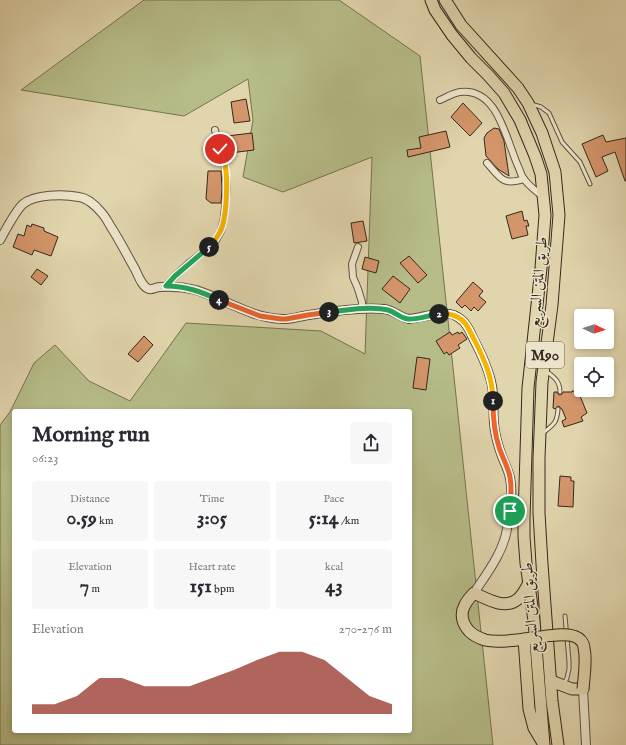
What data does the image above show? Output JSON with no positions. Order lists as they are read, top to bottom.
{
  "streets": {
    "highway": ["طريق المتن السريع", "M90"]
  },
  "north": "right",
  "page": {
    "pins": [
      "5",
      "4",
      "3",
      "2",
      "1"
    ],
    "heading": ["Morning run", "06:23"],
    "stats": [
      ["Distance", "0.59 km"],
      ["Time", "3:05"],
      ["Pace", "5:14 /km"],
      ["Elevation", "7 m"],
      ["Heart rate", "151 bpm"],
      ["kcal", "43"]
    ],
    "chart": ["Elevation", "270–276 m"]
  }
}
